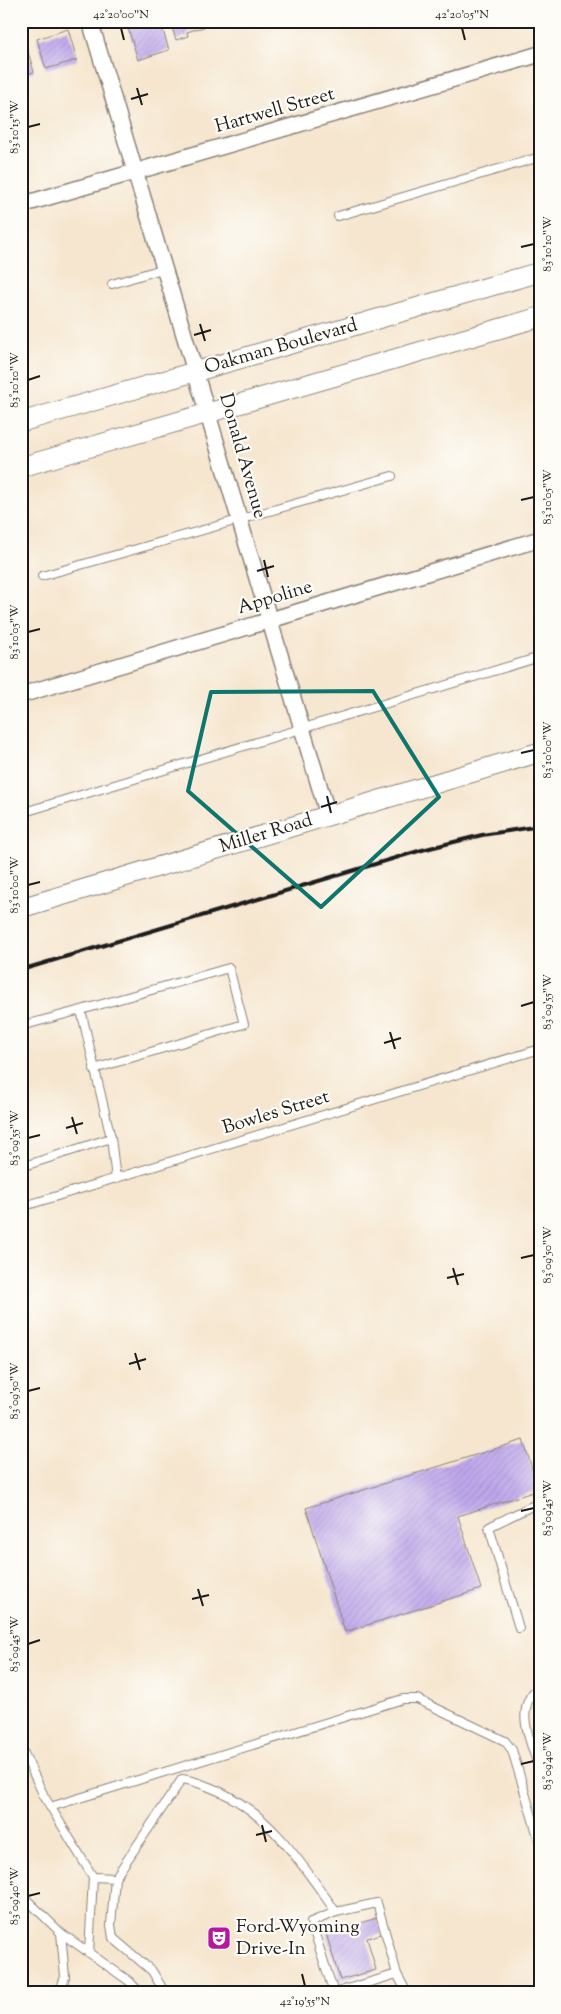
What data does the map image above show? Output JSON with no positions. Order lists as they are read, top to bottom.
{
  "streets": {
    "street": [
      "Hartwell Street",
      "Oakman Boulevard",
      "Donald Avenue",
      "Appoline",
      "Miller Road"
    ],
    "lane": ["Bowles Street"]
  },
  "crossings": [
    ["Hartwell Street", "Donald Avenue"],
    ["Oakman Boulevard", "Donald Avenue"],
    ["Donald Avenue", "Appoline"],
    ["Donald Avenue", "Miller Road"]
  ],
  "places": {
    "theatre": ["Ford-Wyoming Drive-In"]
  },
  "coordinates": [
    "42°20'00\"N",
    "42°20'05\"N",
    "83°10'15\"W",
    "83°10'10\"W",
    "83°10'05\"W",
    "83°10'00\"W",
    "83°09'55\"W",
    "83°09'50\"W",
    "83°09'45\"W",
    "83°09'40\"W",
    "42°19'55\"N"
  ]
}
